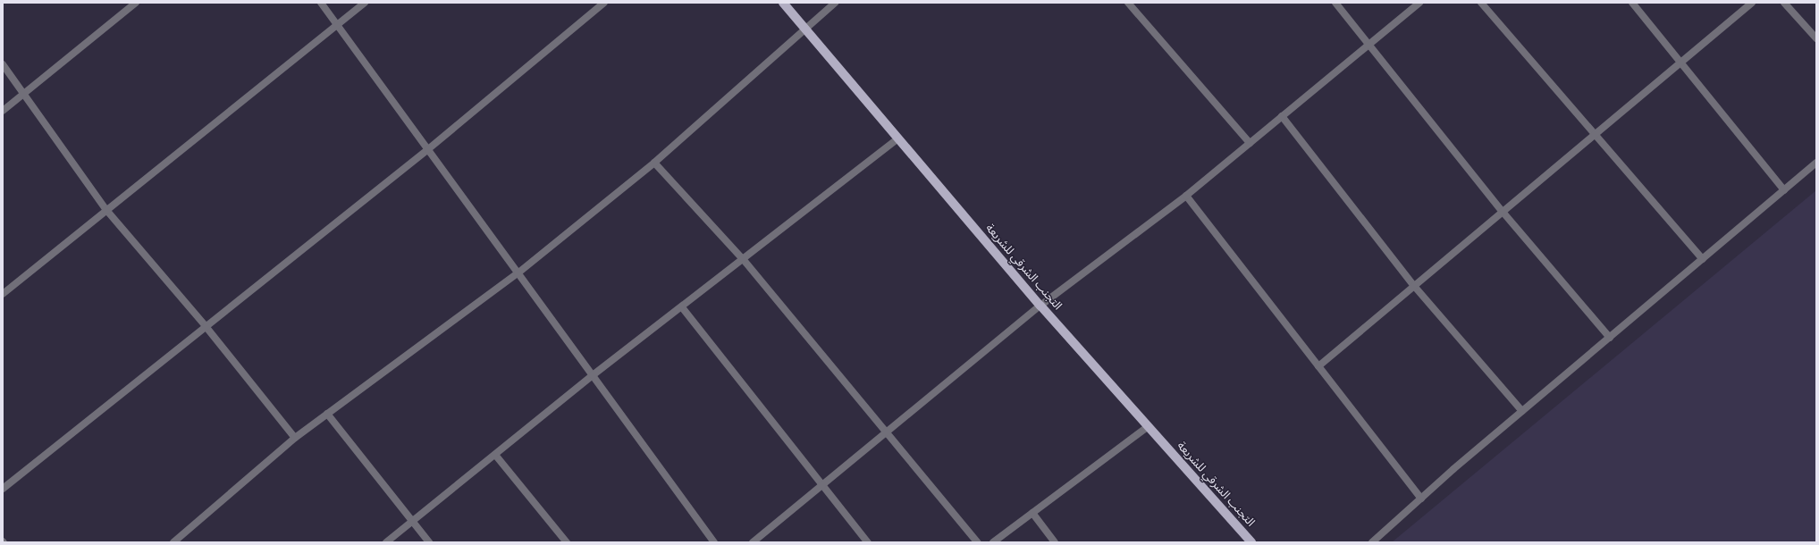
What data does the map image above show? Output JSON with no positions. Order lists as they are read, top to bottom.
{
  "streets": {
    "main road": ["التجنب الشرقي للشريعة"]
  }
}
